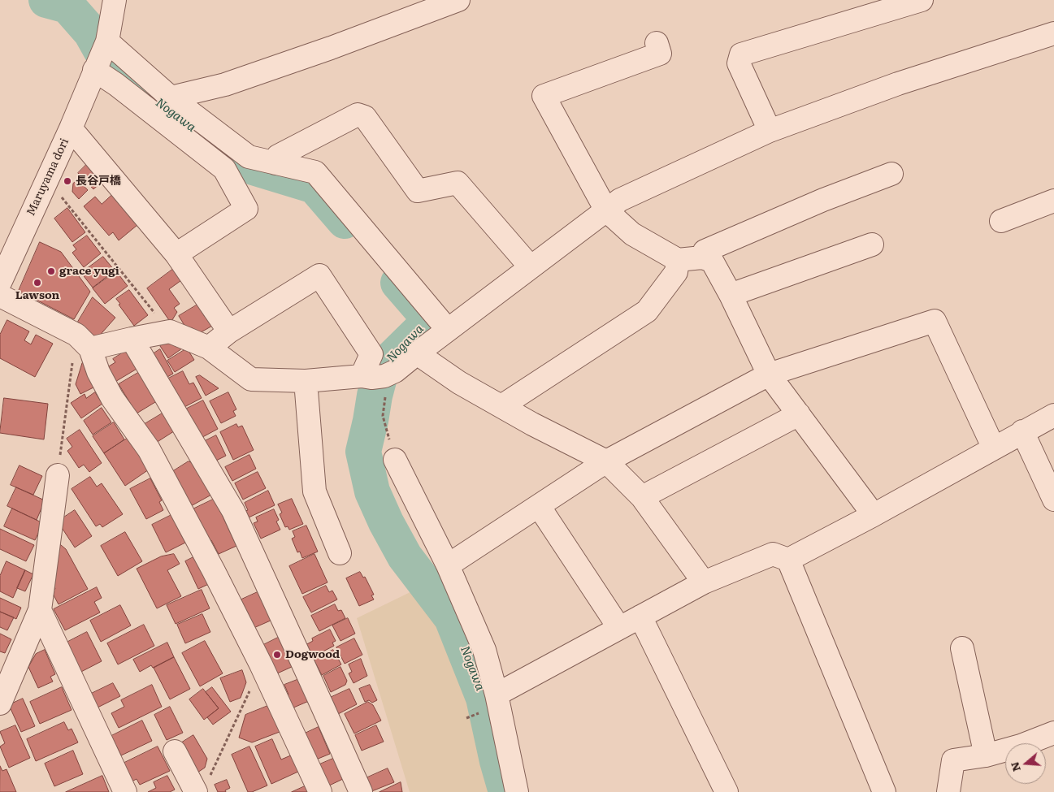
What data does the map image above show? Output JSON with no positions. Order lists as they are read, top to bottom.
{
  "streets": {
    "street": ["Maruyama dori"]
  },
  "water": ["Nogawa"],
  "places": [
    "長谷戸橋",
    "grace yugi",
    "Lawson",
    "Dogwood"
  ],
  "north": "left"
}
